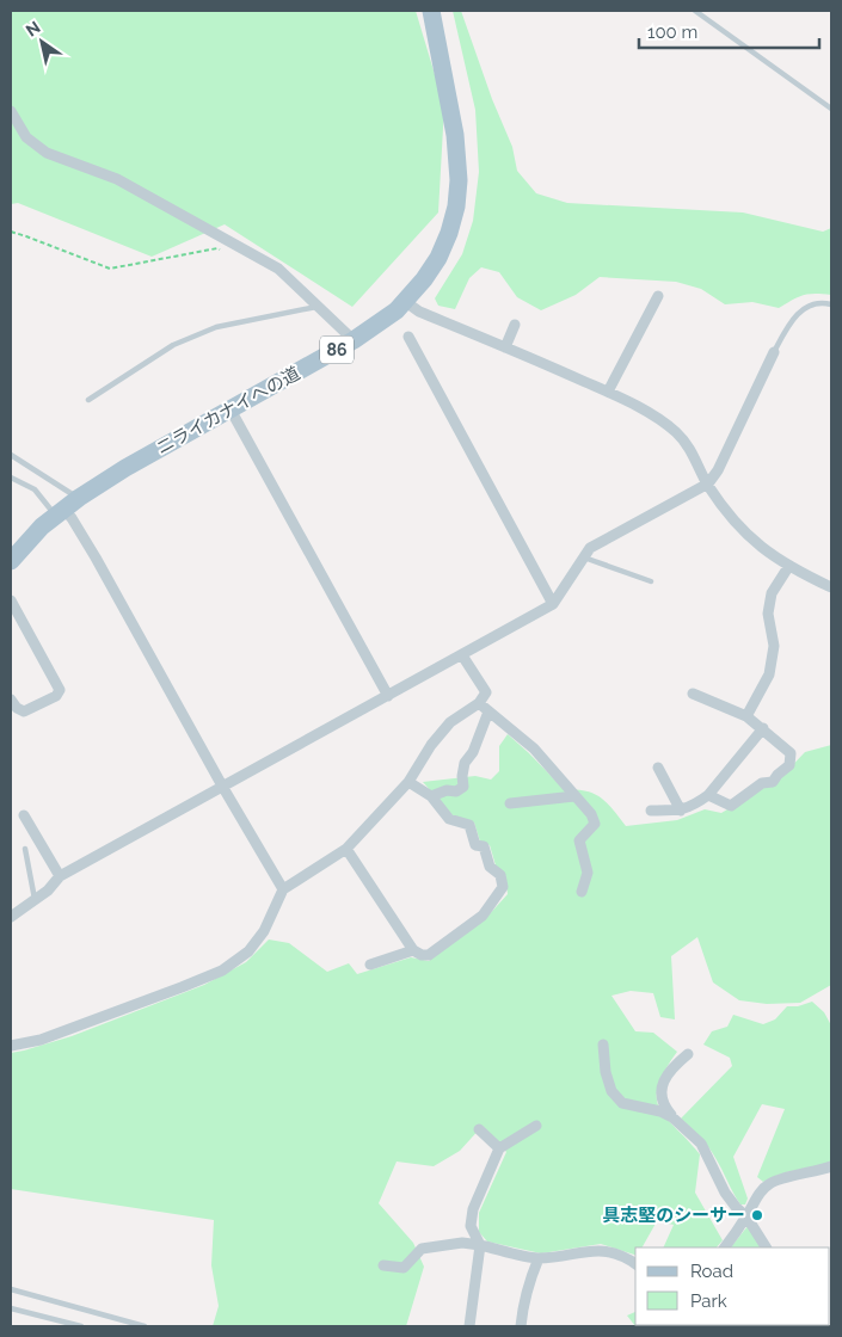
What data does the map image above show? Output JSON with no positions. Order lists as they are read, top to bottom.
{
  "streets": {
    "main road": ["86", "ニライカナイへの道"]
  },
  "places": ["具志堅のシーサー"],
  "legend": ["Road", "Park"],
  "scale_bar": "100 m",
  "north": "top left"
}
